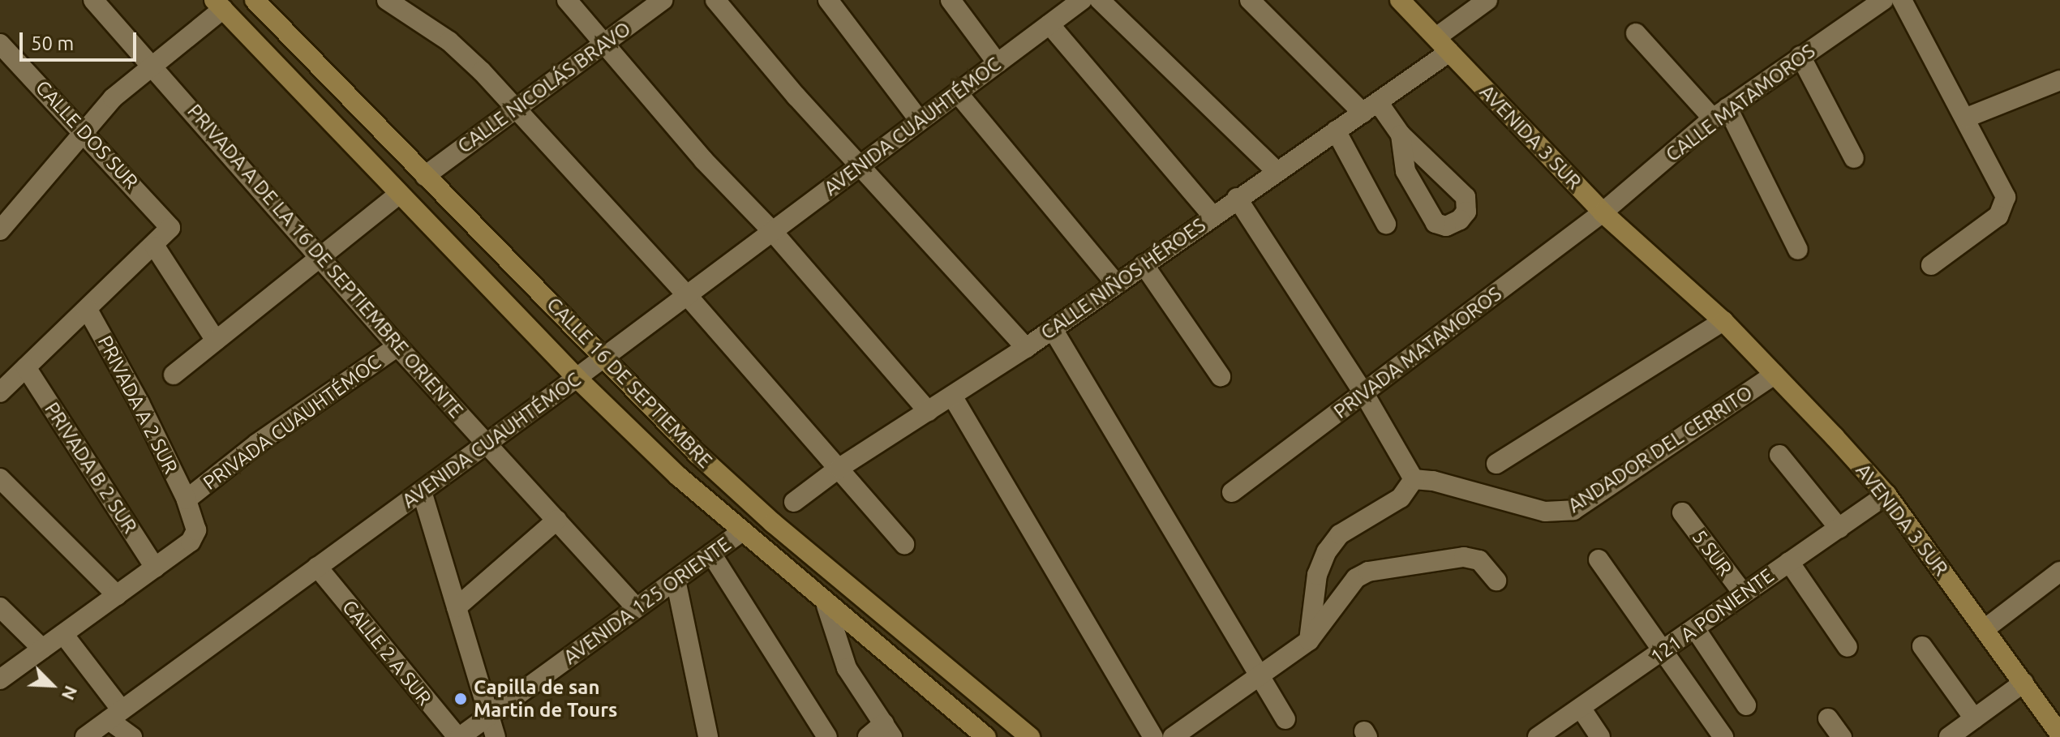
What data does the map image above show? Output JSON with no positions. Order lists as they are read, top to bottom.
{
  "streets": {
    "main road": ["AVENIDA 3 SUR", "CALLE 16 DE SEPTIEMBRE"],
    "street": [
      "CALLE NICOLÁS BRAVO",
      "CALLE MATAMOROS",
      "AVENIDA CUAUHTÉMOC",
      "CALLE DOS SUR",
      "PRIVADA A DE LA 16 DE SEPTIEMBRE ORIENTE",
      "CALLE NIÑOS HÉROES",
      "PRIVADA MATAMOROS",
      "PRIVADA A 2 SUR",
      "PRIVADA CUAUHTÉMOC",
      "ANDADOR DEL CERRITO",
      "PRIVADA B 2 SUR",
      "5 SUR",
      "AVENIDA 125 ORIENTE",
      "121 A PONIENTE",
      "CALLE 2 A SUR"
    ]
  },
  "crossings": [
    ["CALLE NICOLÁS BRAVO", "CALLE 16 DE SEPTIEMBRE"],
    ["CALLE MATAMOROS", "AVENIDA 3 SUR"],
    ["CALLE MATAMOROS", "PRIVADA MATAMOROS"],
    ["AVENIDA CUAUHTÉMOC", "PRIVADA A DE LA 16 DE SEPTIEMBRE ORIENTE"],
    ["AVENIDA CUAUHTÉMOC", "CALLE 16 DE SEPTIEMBRE"],
    ["AVENIDA CUAUHTÉMOC", "CALLE 2 A SUR"],
    ["AVENIDA 3 SUR", "CALLE NIÑOS HÉROES"],
    ["AVENIDA 3 SUR", "PRIVADA MATAMOROS"],
    ["AVENIDA 3 SUR", "ANDADOR DEL CERRITO"],
    ["AVENIDA 3 SUR", "121 A PONIENTE"],
    ["PRIVADA A DE LA 16 DE SEPTIEMBRE ORIENTE", "PRIVADA CUAUHTÉMOC"],
    ["PRIVADA A DE LA 16 DE SEPTIEMBRE ORIENTE", "AVENIDA 125 ORIENTE"],
    ["CALLE 16 DE SEPTIEMBRE", "AVENIDA 125 ORIENTE"],
    ["PRIVADA A 2 SUR", "PRIVADA CUAUHTÉMOC"],
    ["5 SUR", "121 A PONIENTE"],
    ["AVENIDA 125 ORIENTE", "CALLE 2 A SUR"]
  ],
  "places": ["Capilla de san Martin de Tours"],
  "scale_bar": "50 m",
  "north": "bottom right"
}
